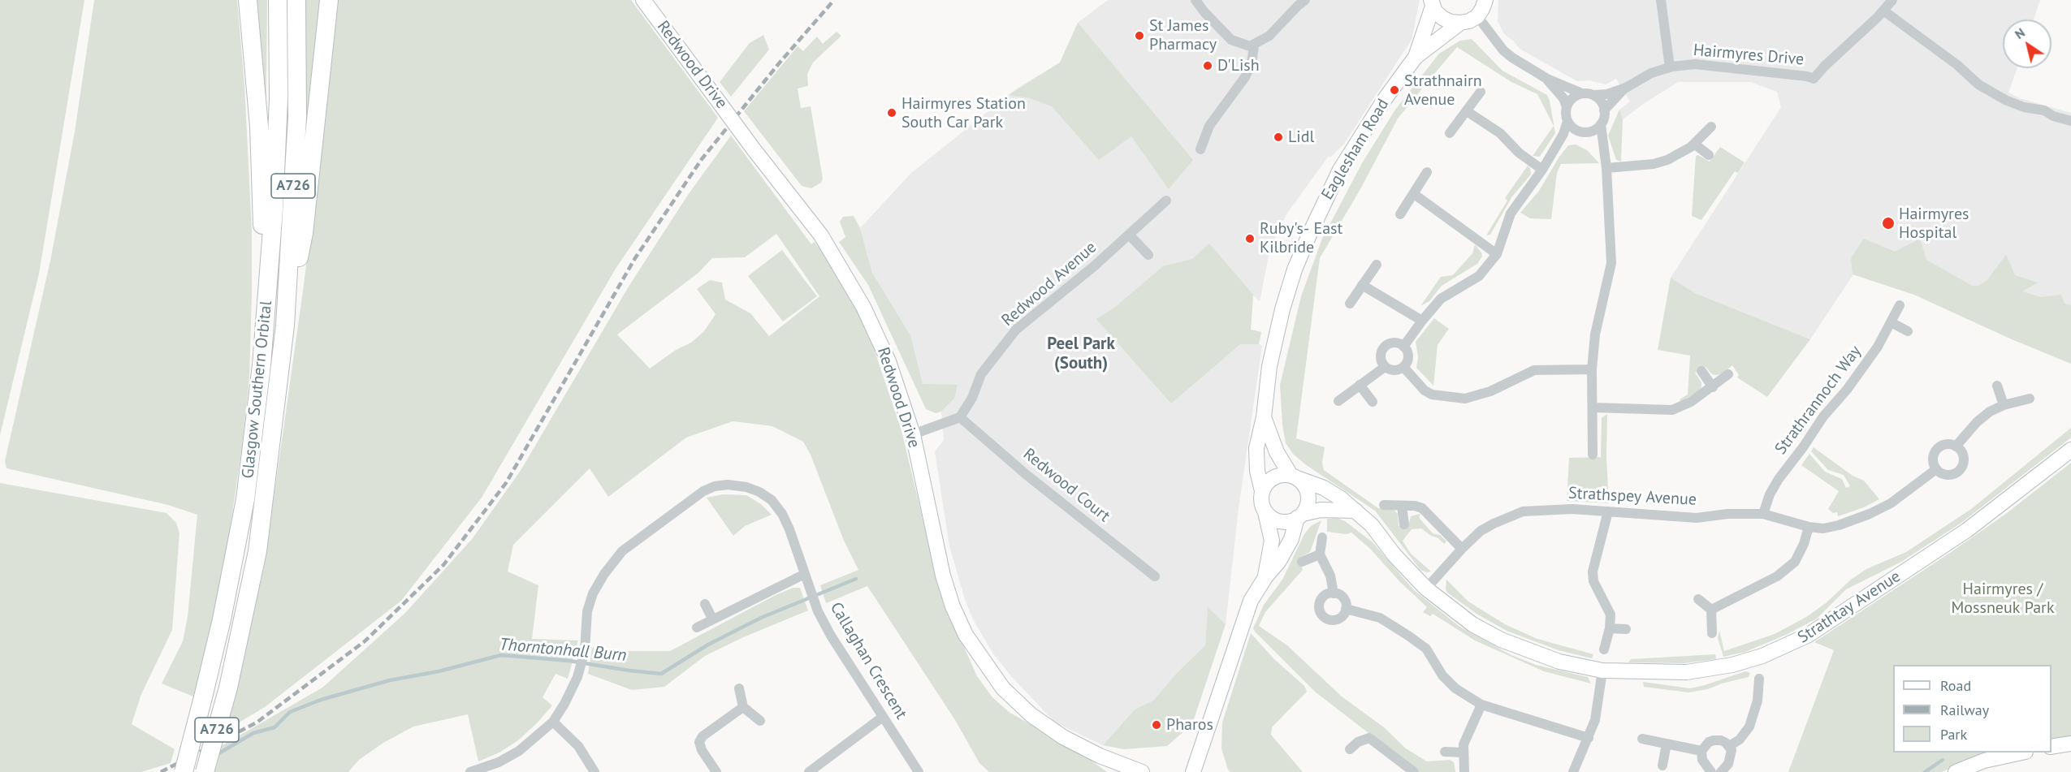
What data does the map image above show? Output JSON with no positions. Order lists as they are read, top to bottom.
{
  "streets": {
    "highway": ["A726", "Glasgow Southern Orbital"],
    "street": [
      "Hairmyres Drive",
      "Redwood Drive",
      "Eaglesham Road",
      "Redwood Avenue",
      "Strathrannoch Way",
      "Redwood Court",
      "Strathspey Avenue",
      "Strathtay Avenue",
      "Callaghan Crescent"
    ]
  },
  "crossings": [
    ["Eaglesham Road", "Strathtay Avenue"],
    ["A726", "Glasgow Southern Orbital"],
    ["Redwood Avenue", "Redwood Court"],
    ["Strathrannoch Way", "Strathspey Avenue"],
    ["Strathspey Avenue", "Strathtay Avenue"]
  ],
  "districts": ["Peel Park (South)"],
  "water": ["Thorntonhall Burn"],
  "parks": ["Hairmyres / Mossneuk Park"],
  "places": [
    "St James Pharmacy",
    "D'Lish",
    "Strathnairn Avenue",
    "Hairmyres Station South Car Park",
    "Lidl",
    "Hairmyres Hospital",
    "Ruby's- East Kilbride",
    "Pharos"
  ],
  "legend": ["Road", "Railway", "Park"],
  "north": "top left"
}
